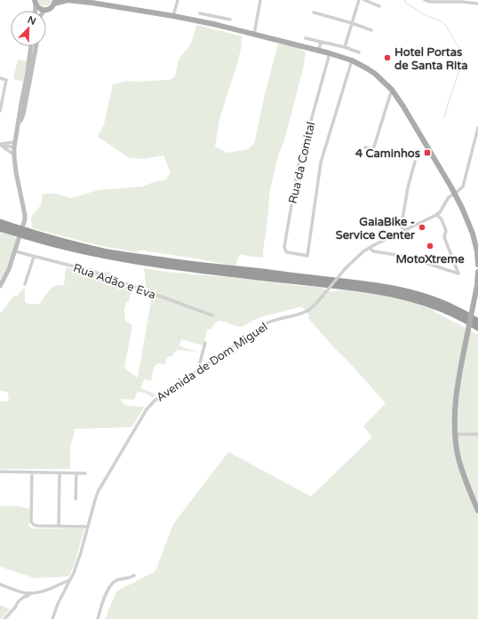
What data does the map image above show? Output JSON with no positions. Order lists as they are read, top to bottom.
{
  "streets": {
    "street": ["Rua da Comital", "Rua Adão e Eva", "Avenida de Dom Miguel"]
  },
  "places": {
    "other": ["Hotel Portas de Santa Rita", "GaiaBike - Service Center", "MotoXtreme"],
    "transit": ["4 Caminhos"]
  },
  "north": "top right"
}
